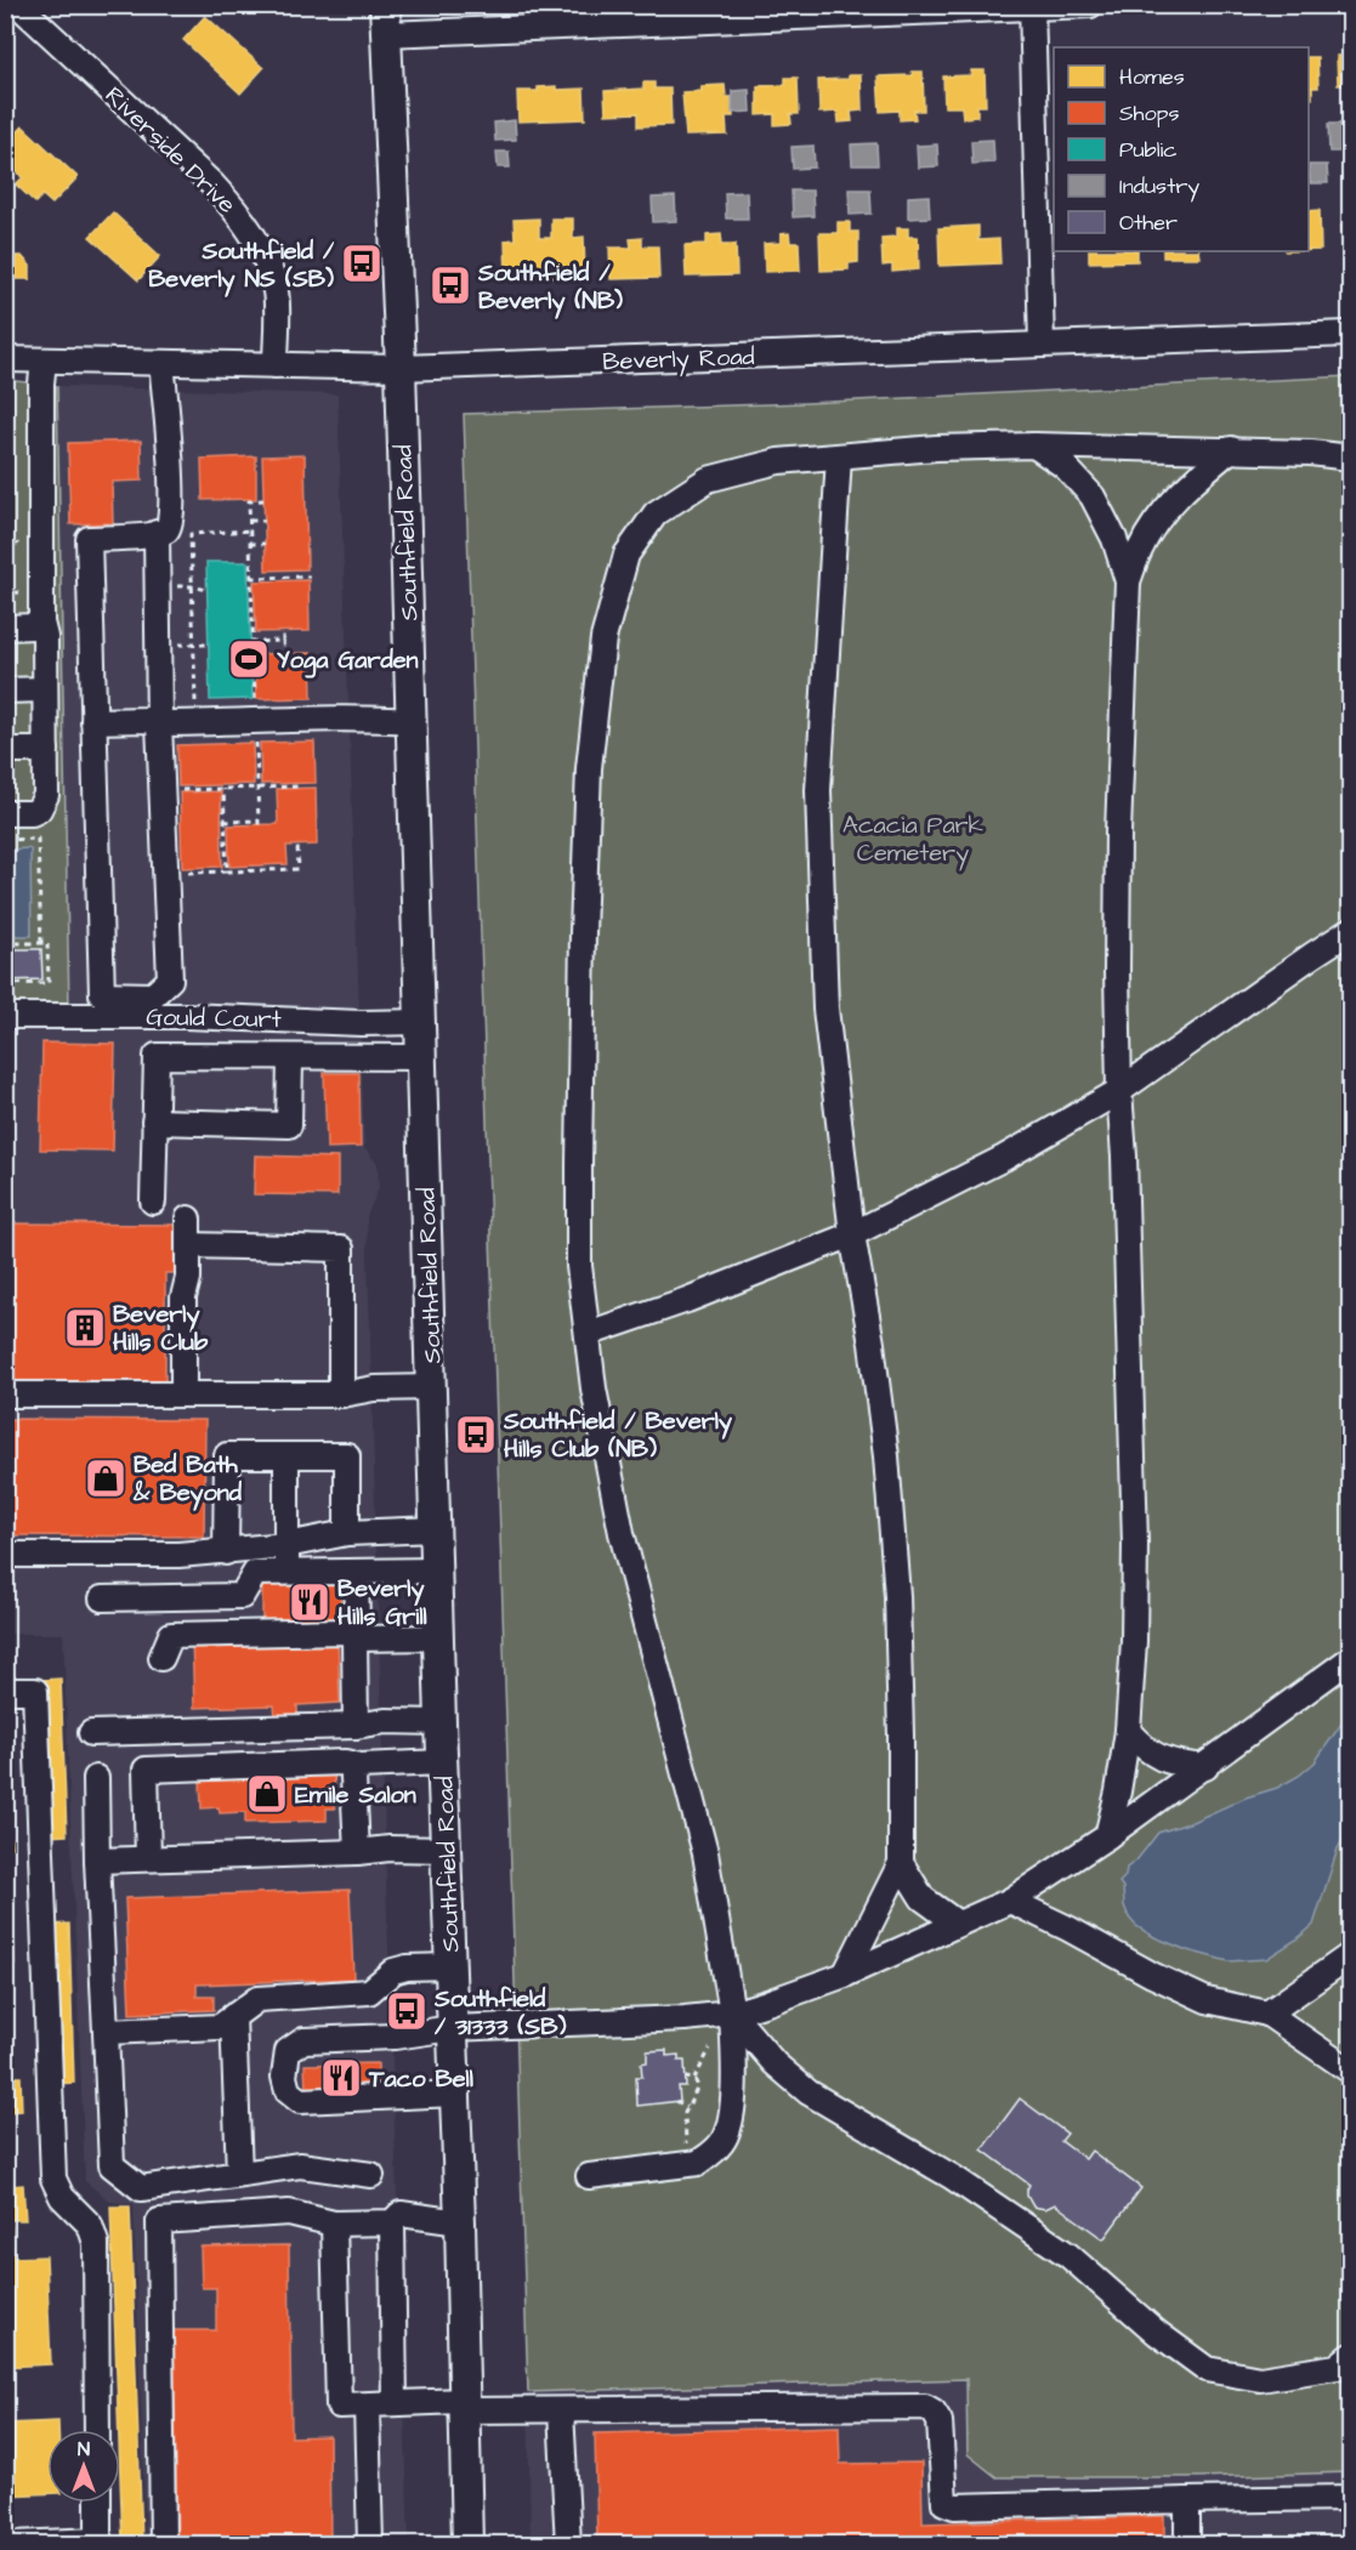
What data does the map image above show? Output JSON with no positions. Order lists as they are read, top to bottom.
{
  "streets": {
    "main road": ["Southfield Road"],
    "street": ["Riverside Drive", "Beverly Road", "Gould Court"]
  },
  "crossings": [
    ["Riverside Drive", "Beverly Road"],
    ["Beverly Road", "Southfield Road"],
    ["Southfield Road", "Gould Court"]
  ],
  "parks": ["Acacia Park Cemetery"],
  "places": {
    "bus stop": [
      "Southfield / Beverly NS (SB)",
      "Southfield / Beverly (NB)",
      "Southfield / Beverly Hills Club (NB)",
      "Southfield / 31333 (SB)"
    ],
    "sports": ["Yoga Garden"],
    "building": ["Beverly Hills Club"],
    "shop": ["Bed Bath & Beyond", "Emile Salon"],
    "restaurant": ["Beverly Hills Grill", "Taco Bell"]
  },
  "legend": [
    "Homes",
    "Shops",
    "Public",
    "Industry",
    "Other"
  ],
  "north": "top"
}
